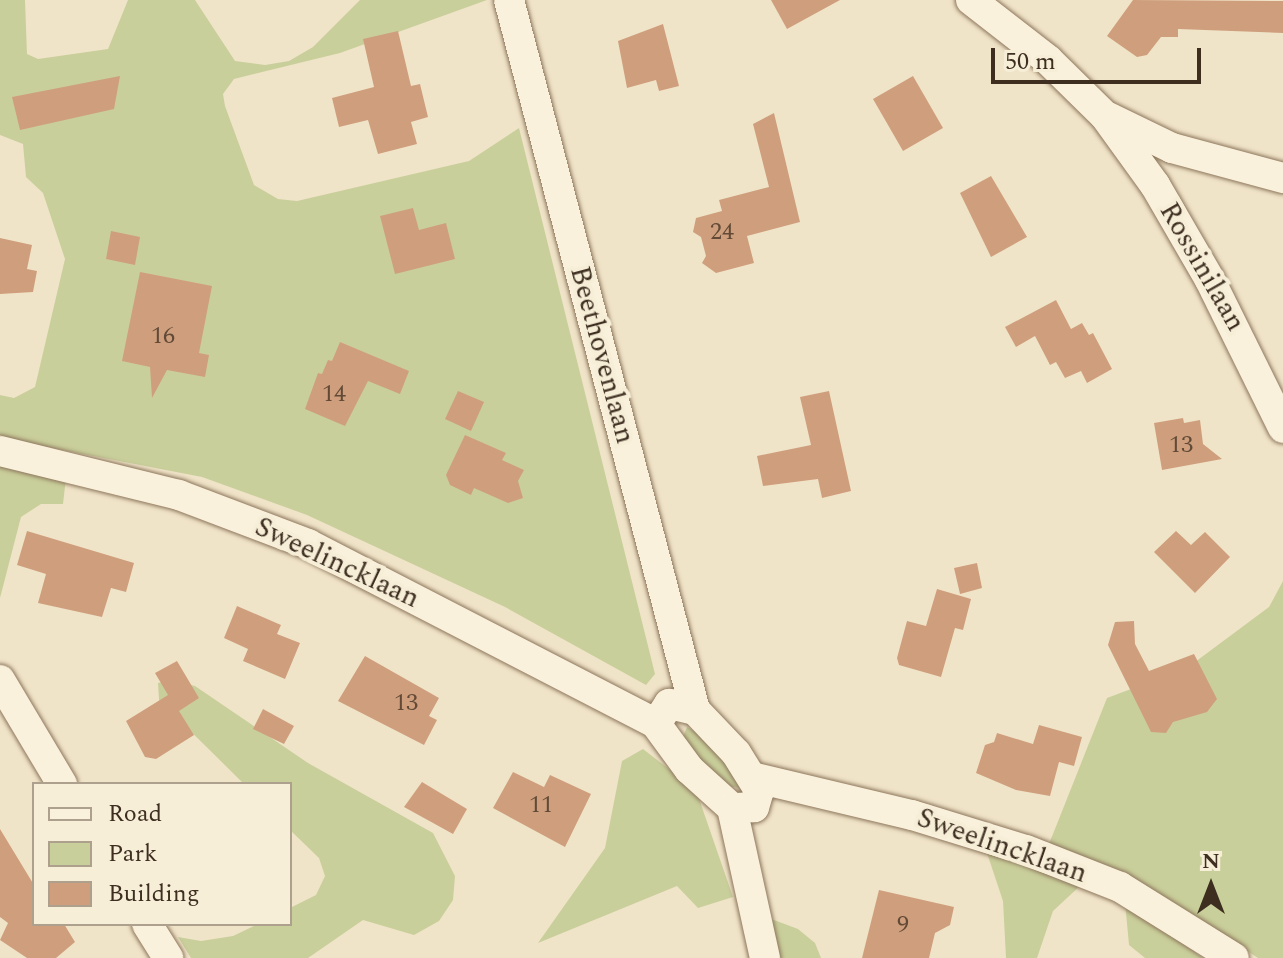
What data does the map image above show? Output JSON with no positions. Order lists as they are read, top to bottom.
{
  "streets": {
    "street": ["Rossinilaan", "Beethovenlaan", "Sweelincklaan"]
  },
  "house_numbers": [
    "24",
    "16",
    "14",
    "13",
    "13",
    "11",
    "9"
  ],
  "legend": ["Road", "Park", "Building"],
  "scale_bar": "50 m",
  "north": "top"
}
